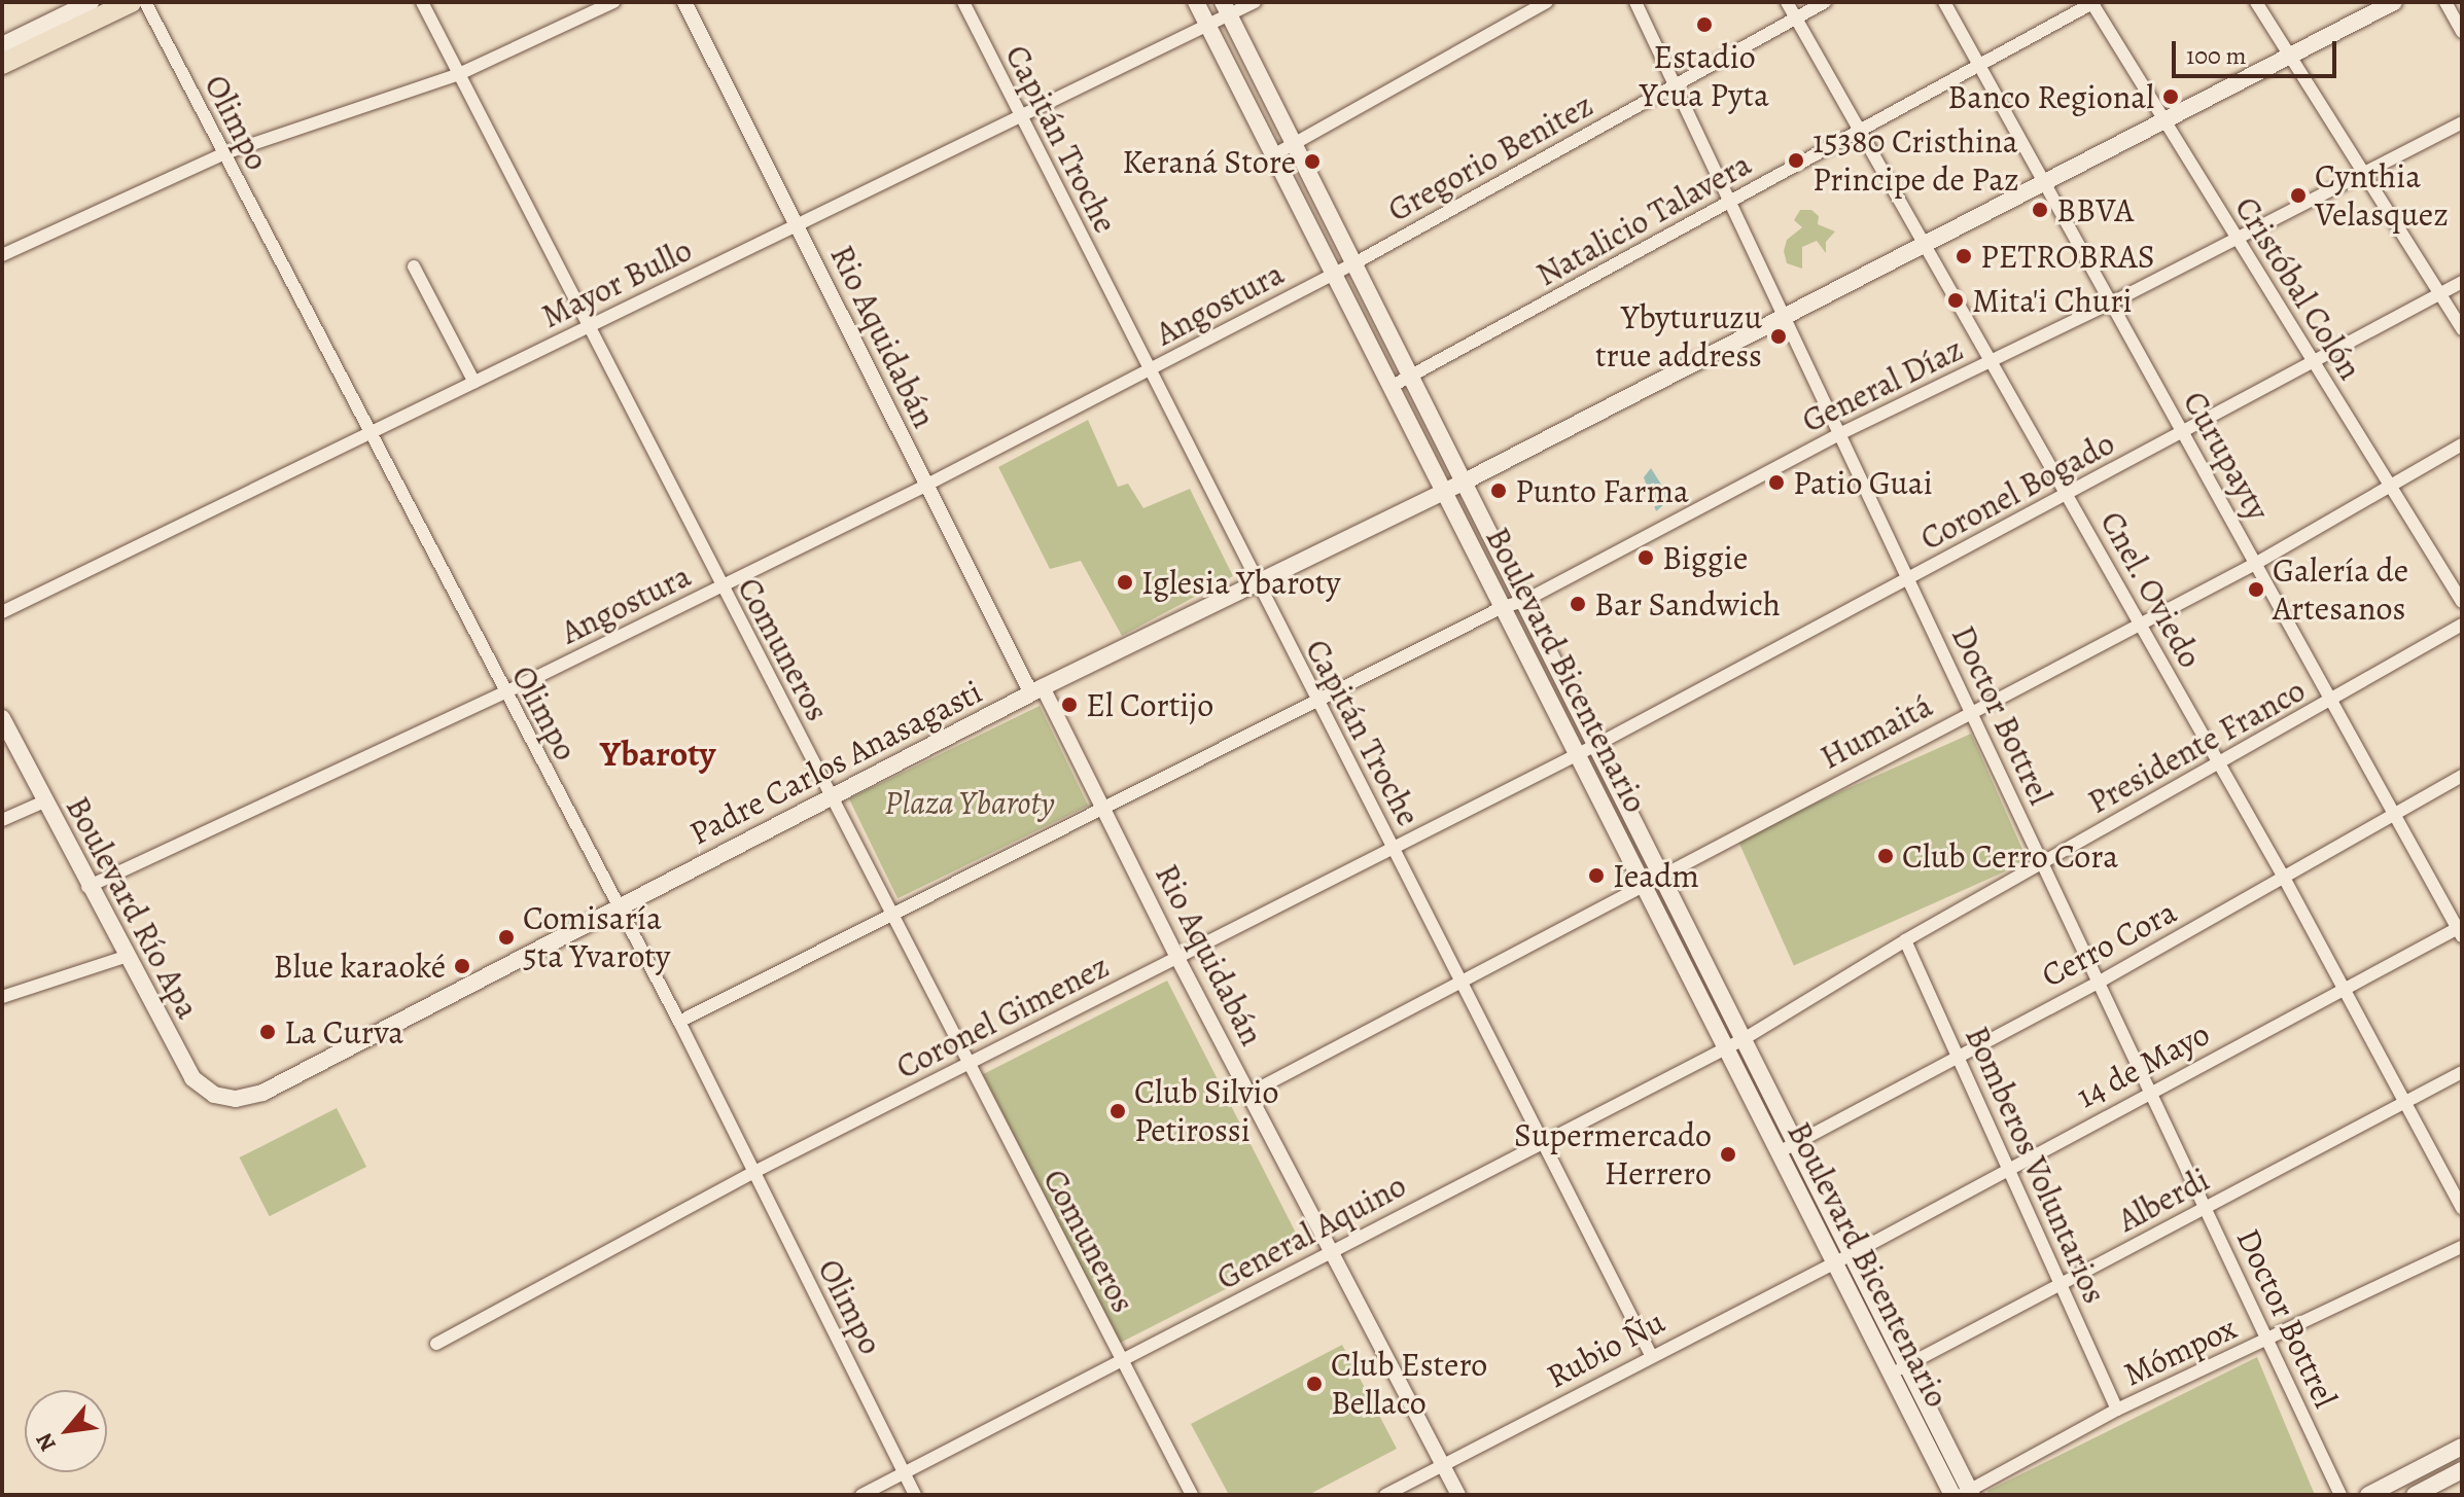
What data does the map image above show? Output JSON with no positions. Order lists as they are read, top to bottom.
{
  "streets": {
    "main road": ["Boulevard Bicentenario", "Padre Carlos Anasagasti", "Boulevard Río Apa"],
    "street": [
      "Olimpo",
      "Capitán Troche",
      "Gregorio Benitez",
      "Natalicio Talavera",
      "Mayor Bullo",
      "Cristóbal Colón",
      "Angostura",
      "Rio Aquidabán",
      "General Díaz",
      "Curupayty",
      "Coronel Bogado",
      "Cnel. Oviedo",
      "Comuneros",
      "Doctor Bottrel",
      "Humaitá",
      "Presidente Franco",
      "Cerro Cora",
      "Coronel Gimenez",
      "14 de Mayo",
      "Bomberos Voluntarios",
      "Alberdi",
      "General Aquino",
      "Rubio Ñu",
      "Mómpox"
    ]
  },
  "crossings": [
    ["Olimpo", "Mayor Bullo"],
    ["Olimpo", "Angostura"],
    ["Olimpo", "General Díaz"],
    ["Olimpo", "Padre Carlos Anasagasti"],
    ["Olimpo", "Coronel Gimenez"],
    ["Olimpo", "General Aquino"],
    ["Capitán Troche", "Mayor Bullo"],
    ["Capitán Troche", "Angostura"],
    ["Capitán Troche", "General Díaz"],
    ["Capitán Troche", "Humaitá"],
    ["Capitán Troche", "Padre Carlos Anasagasti"],
    ["Capitán Troche", "Coronel Gimenez"],
    ["Capitán Troche", "General Aquino"],
    ["Capitán Troche", "Rubio Ñu"],
    ["Gregorio Benitez", "Angostura"],
    ["Gregorio Benitez", "Cnel. Oviedo"],
    ["Gregorio Benitez", "Boulevard Bicentenario"],
    ["Gregorio Benitez", "Doctor Bottrel"],
    ["Natalicio Talavera", "Cristóbal Colón"],
    ["Natalicio Talavera", "Curupayty"],
    ["Natalicio Talavera", "Cnel. Oviedo"],
    ["Natalicio Talavera", "Boulevard Bicentenario"],
    ["Natalicio Talavera", "Doctor Bottrel"],
    ["Mayor Bullo", "Rio Aquidabán"],
    ["Mayor Bullo", "Comuneros"],
    ["Mayor Bullo", "Boulevard Bicentenario"],
    ["Cristóbal Colón", "General Díaz"],
    ["Cristóbal Colón", "Coronel Bogado"],
    ["Cristóbal Colón", "Humaitá"],
    ["Cristóbal Colón", "Padre Carlos Anasagasti"],
    ["Angostura", "Rio Aquidabán"],
    ["Angostura", "Comuneros"],
    ["Angostura", "Boulevard Bicentenario"],
    ["Angostura", "Boulevard Río Apa"],
    ["Rio Aquidabán", "General Díaz"],
    ["Rio Aquidabán", "Humaitá"],
    ["Rio Aquidabán", "Padre Carlos Anasagasti"],
    ["Rio Aquidabán", "Coronel Gimenez"],
    ["Rio Aquidabán", "General Aquino"],
    ["Rio Aquidabán", "Rubio Ñu"],
    ["General Díaz", "Curupayty"],
    ["General Díaz", "Cnel. Oviedo"],
    ["General Díaz", "Comuneros"],
    ["General Díaz", "Boulevard Bicentenario"],
    ["General Díaz", "Doctor Bottrel"],
    ["Curupayty", "Coronel Bogado"],
    ["Curupayty", "Humaitá"],
    ["Curupayty", "Presidente Franco"],
    ["Curupayty", "Padre Carlos Anasagasti"],
    ["Curupayty", "Cerro Cora"],
    ["Curupayty", "14 de Mayo"],
    ["Coronel Bogado", "Cnel. Oviedo"],
    ["Coronel Bogado", "Boulevard Bicentenario"],
    ["Coronel Bogado", "Doctor Bottrel"],
    ["Coronel Bogado", "Coronel Gimenez"],
    ["Cnel. Oviedo", "Humaitá"],
    ["Cnel. Oviedo", "Presidente Franco"],
    ["Cnel. Oviedo", "Padre Carlos Anasagasti"],
    ["Cnel. Oviedo", "Cerro Cora"],
    ["Cnel. Oviedo", "14 de Mayo"],
    ["Cnel. Oviedo", "Alberdi"],
    ["Comuneros", "Padre Carlos Anasagasti"],
    ["Comuneros", "Coronel Gimenez"],
    ["Comuneros", "General Aquino"],
    ["Boulevard Bicentenario", "Humaitá"],
    ["Boulevard Bicentenario", "Presidente Franco"],
    ["Boulevard Bicentenario", "Padre Carlos Anasagasti"],
    ["Boulevard Bicentenario", "Cerro Cora"],
    ["Boulevard Bicentenario", "Coronel Gimenez"],
    ["Boulevard Bicentenario", "14 de Mayo"],
    ["Boulevard Bicentenario", "Alberdi"],
    ["Boulevard Bicentenario", "General Aquino"],
    ["Boulevard Bicentenario", "Rubio Ñu"],
    ["Boulevard Bicentenario", "Mómpox"],
    ["Doctor Bottrel", "Humaitá"],
    ["Doctor Bottrel", "Presidente Franco"],
    ["Doctor Bottrel", "Padre Carlos Anasagasti"],
    ["Doctor Bottrel", "Cerro Cora"],
    ["Doctor Bottrel", "14 de Mayo"],
    ["Doctor Bottrel", "Alberdi"],
    ["Doctor Bottrel", "Mómpox"],
    ["Presidente Franco", "Bomberos Voluntarios"],
    ["Presidente Franco", "General Aquino"],
    ["Padre Carlos Anasagasti", "Boulevard Río Apa"],
    ["Cerro Cora", "Bomberos Voluntarios"],
    ["14 de Mayo", "Bomberos Voluntarios"],
    ["14 de Mayo", "Rubio Ñu"],
    ["Bomberos Voluntarios", "Alberdi"],
    ["Bomberos Voluntarios", "Mómpox"]
  ],
  "districts": ["Ybaroty"],
  "parks": ["Plaza Ybaroty"],
  "places": [
    "Estadio Ycua Pyta",
    "Banco Regional",
    "15380 Cristhina Principe de Paz",
    "Keraná Store",
    "Cynthia Velasquez",
    "BBVA",
    "PETROBRAS",
    "Mita'i Churi",
    "Ybyturuzu true address",
    "Patio Guai",
    "Punto Farma",
    "Biggie",
    "Iglesia Ybaroty",
    "Galería de Artesanos",
    "Bar Sandwich",
    "El Cortijo",
    "Club Cerro Cora",
    "Ieadm",
    "Comisaría 5ta Yvaroty",
    "Blue karaoké",
    "La Curva",
    "Club Silvio Petirossi",
    "Supermercado Herrero",
    "Club Estero Bellaco"
  ],
  "scale_bar": "100 m",
  "north": "bottom left"
}
